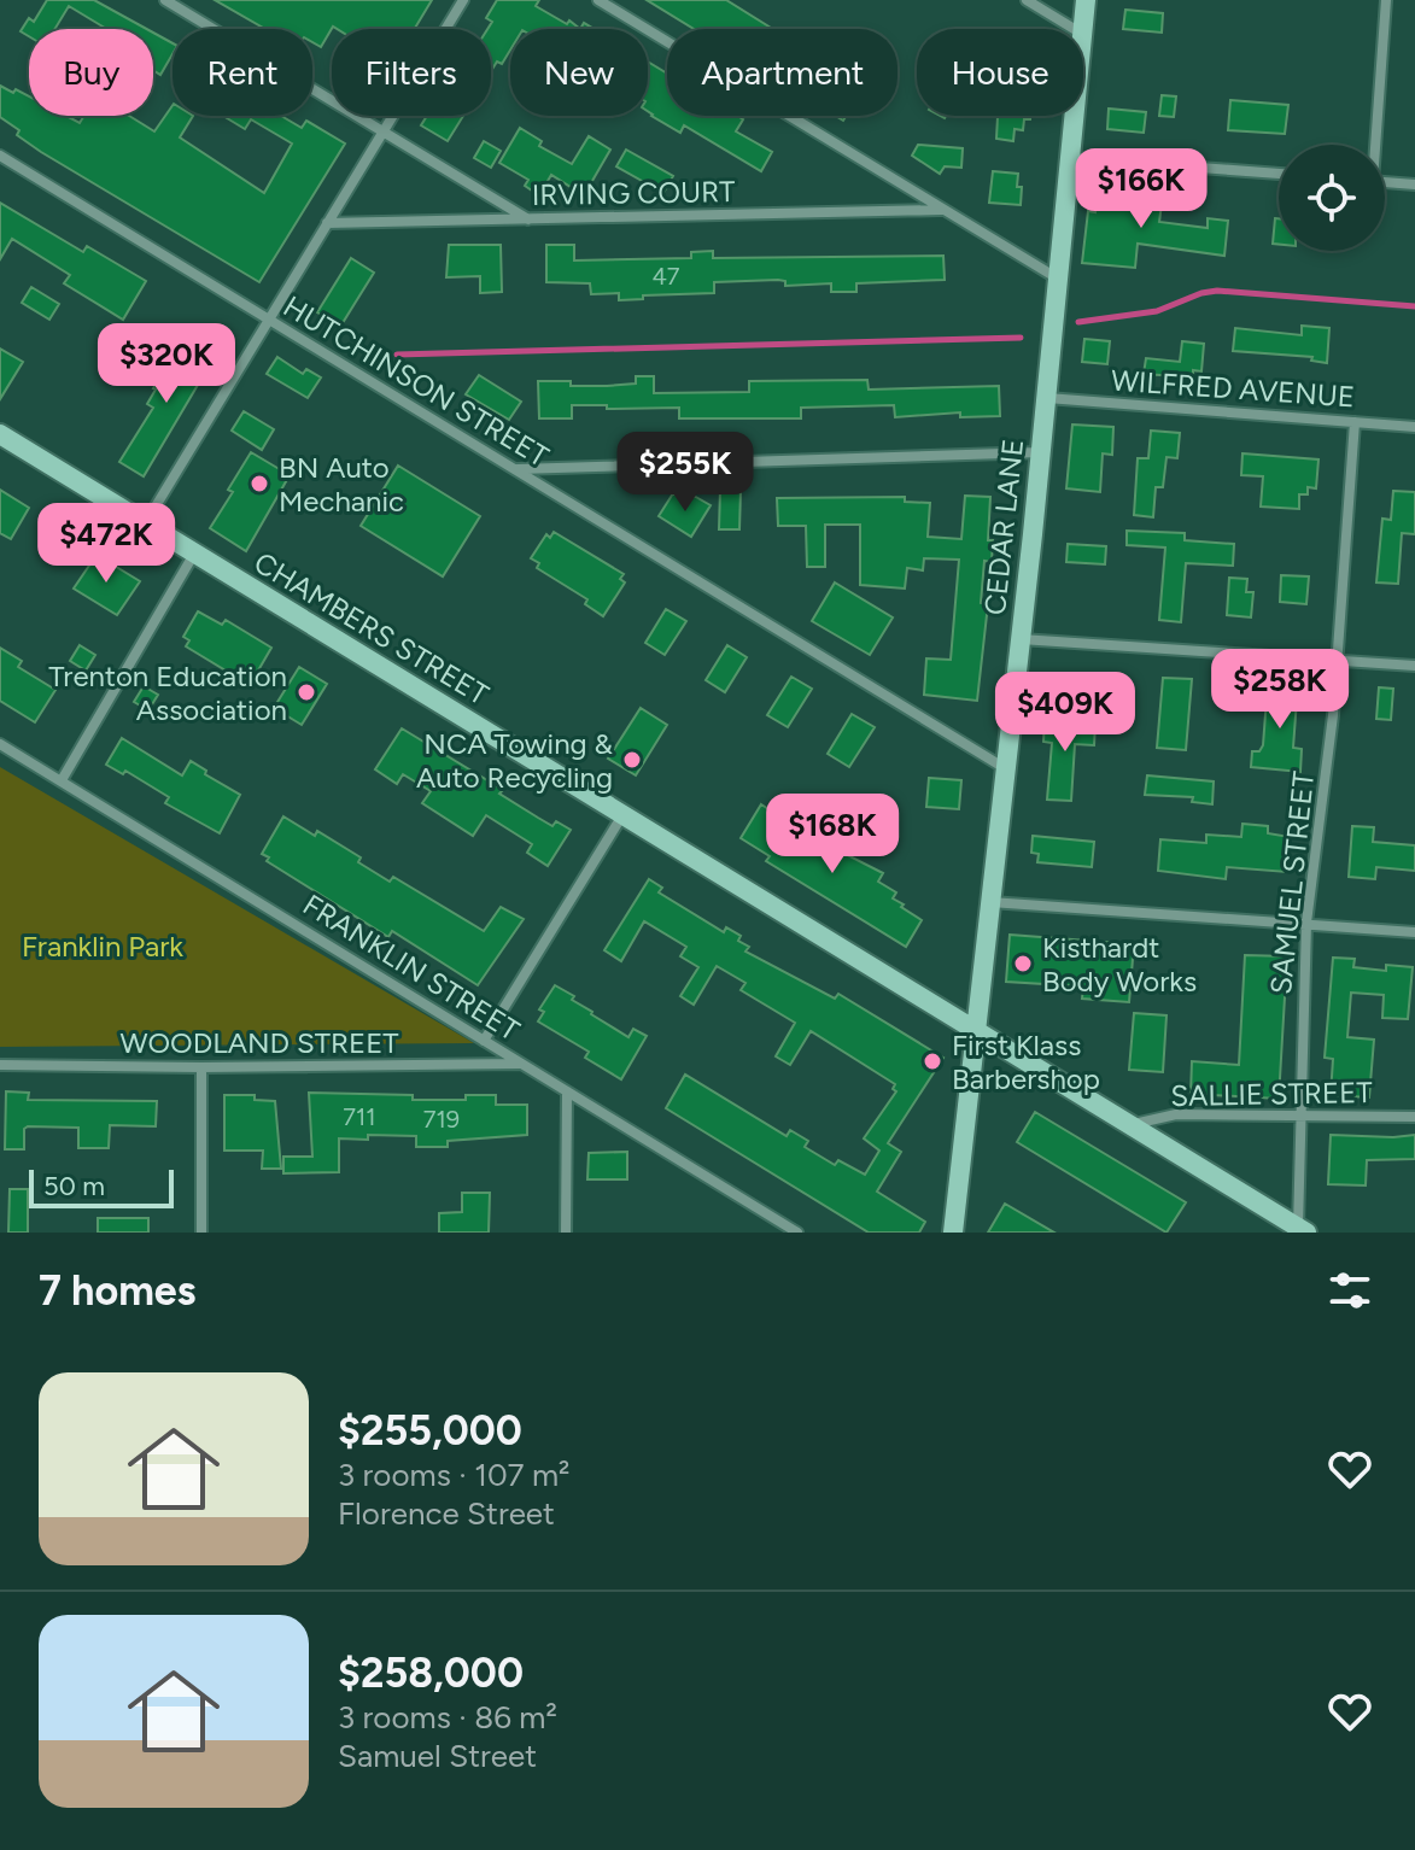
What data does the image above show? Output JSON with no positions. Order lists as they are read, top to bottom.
{
  "streets": {
    "street": [
      "IRVING COURT",
      "HUTCHINSON STREET",
      "WILFRED AVENUE",
      "CEDAR LANE",
      "CHAMBERS STREET",
      "SAMUEL STREET",
      "FRANKLIN STREET",
      "WOODLAND STREET",
      "SALLIE STREET"
    ]
  },
  "crossings": [
    ["HUTCHINSON STREET", "CEDAR LANE"],
    ["WILFRED AVENUE", "CEDAR LANE"],
    ["WILFRED AVENUE", "SAMUEL STREET"],
    ["CEDAR LANE", "CHAMBERS STREET"],
    ["CHAMBERS STREET", "SAMUEL STREET"],
    ["CHAMBERS STREET", "SALLIE STREET"],
    ["SAMUEL STREET", "SALLIE STREET"],
    ["FRANKLIN STREET", "WOODLAND STREET"]
  ],
  "parks": ["Franklin Park"],
  "places": [
    "BN Auto Mechanic",
    "Trenton Education Association",
    "NCA Towing & Auto Recycling",
    "Kisthardt Body Works",
    "First Klass Barbershop"
  ],
  "house_numbers": ["47", "711", "719"],
  "scale_bar": "50 m",
  "page": {
    "chip": [
      "Buy",
      "Rent",
      "Filters",
      "New",
      "Apartment",
      "House"
    ],
    "price": [
      "$166K",
      "$320K",
      "$255K",
      "$472K",
      "$258K",
      "$409K",
      "$168K"
    ],
    "scale": "50 m",
    "heading": "7 homes",
    "list": [
      {
        "name": "$255,000",
        "note": "3 rooms · 107 m² · Florence Street"
      },
      {
        "name": "$258,000",
        "note": "3 rooms · 86 m² · Samuel Street"
      }
    ]
  }
}
